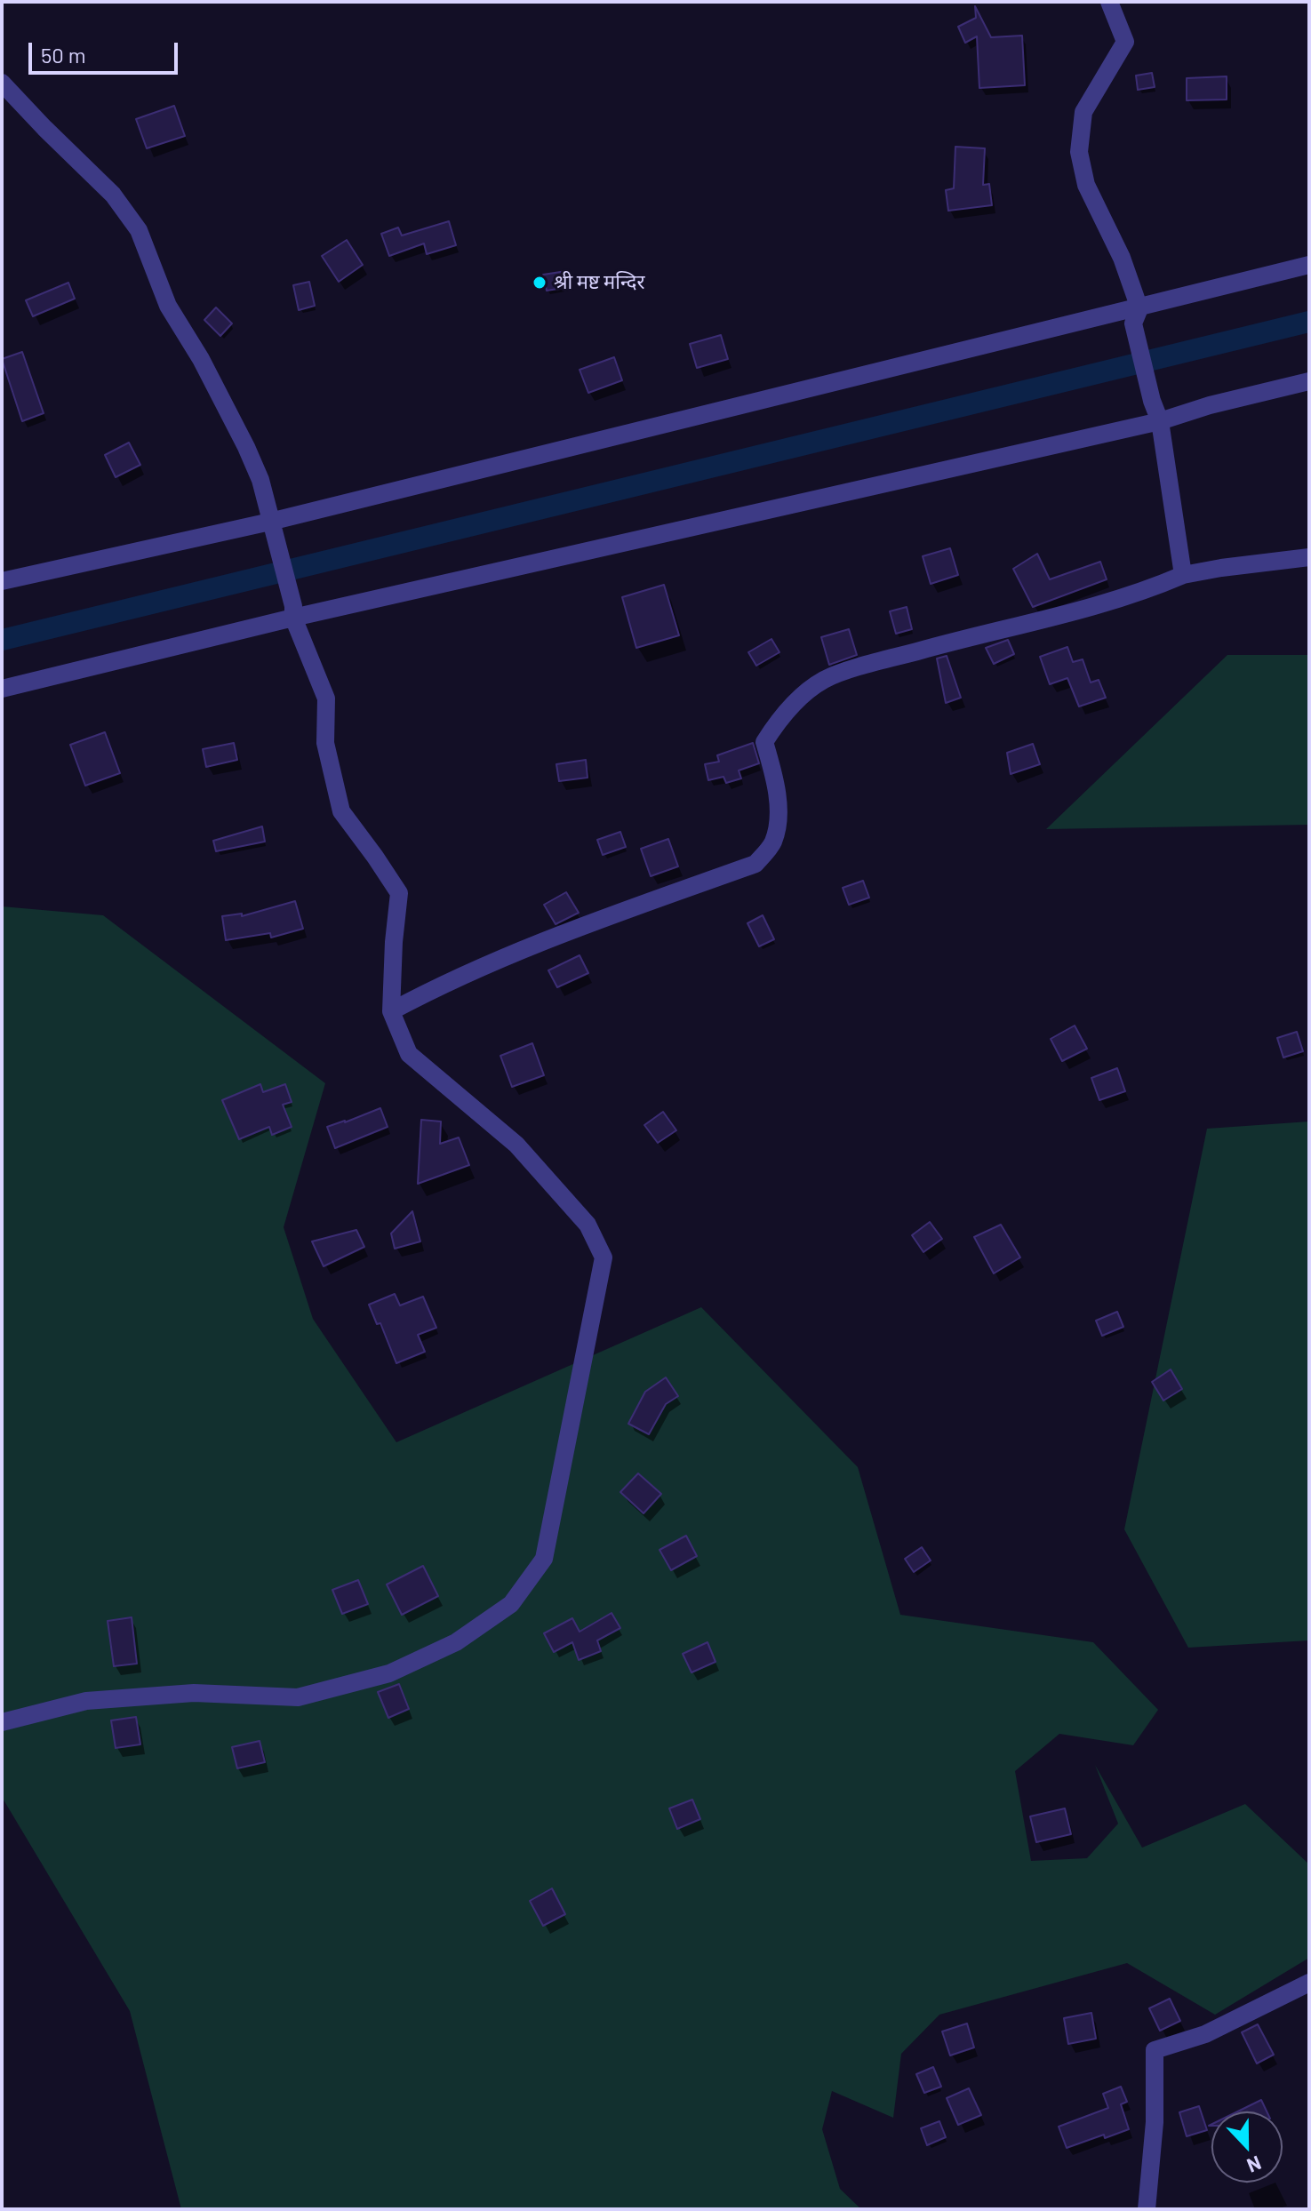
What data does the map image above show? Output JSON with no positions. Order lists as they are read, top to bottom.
{
  "places": ["श्री मष्ट मन्दिर"],
  "scale_bar": "50 m",
  "north": "bottom"
}
